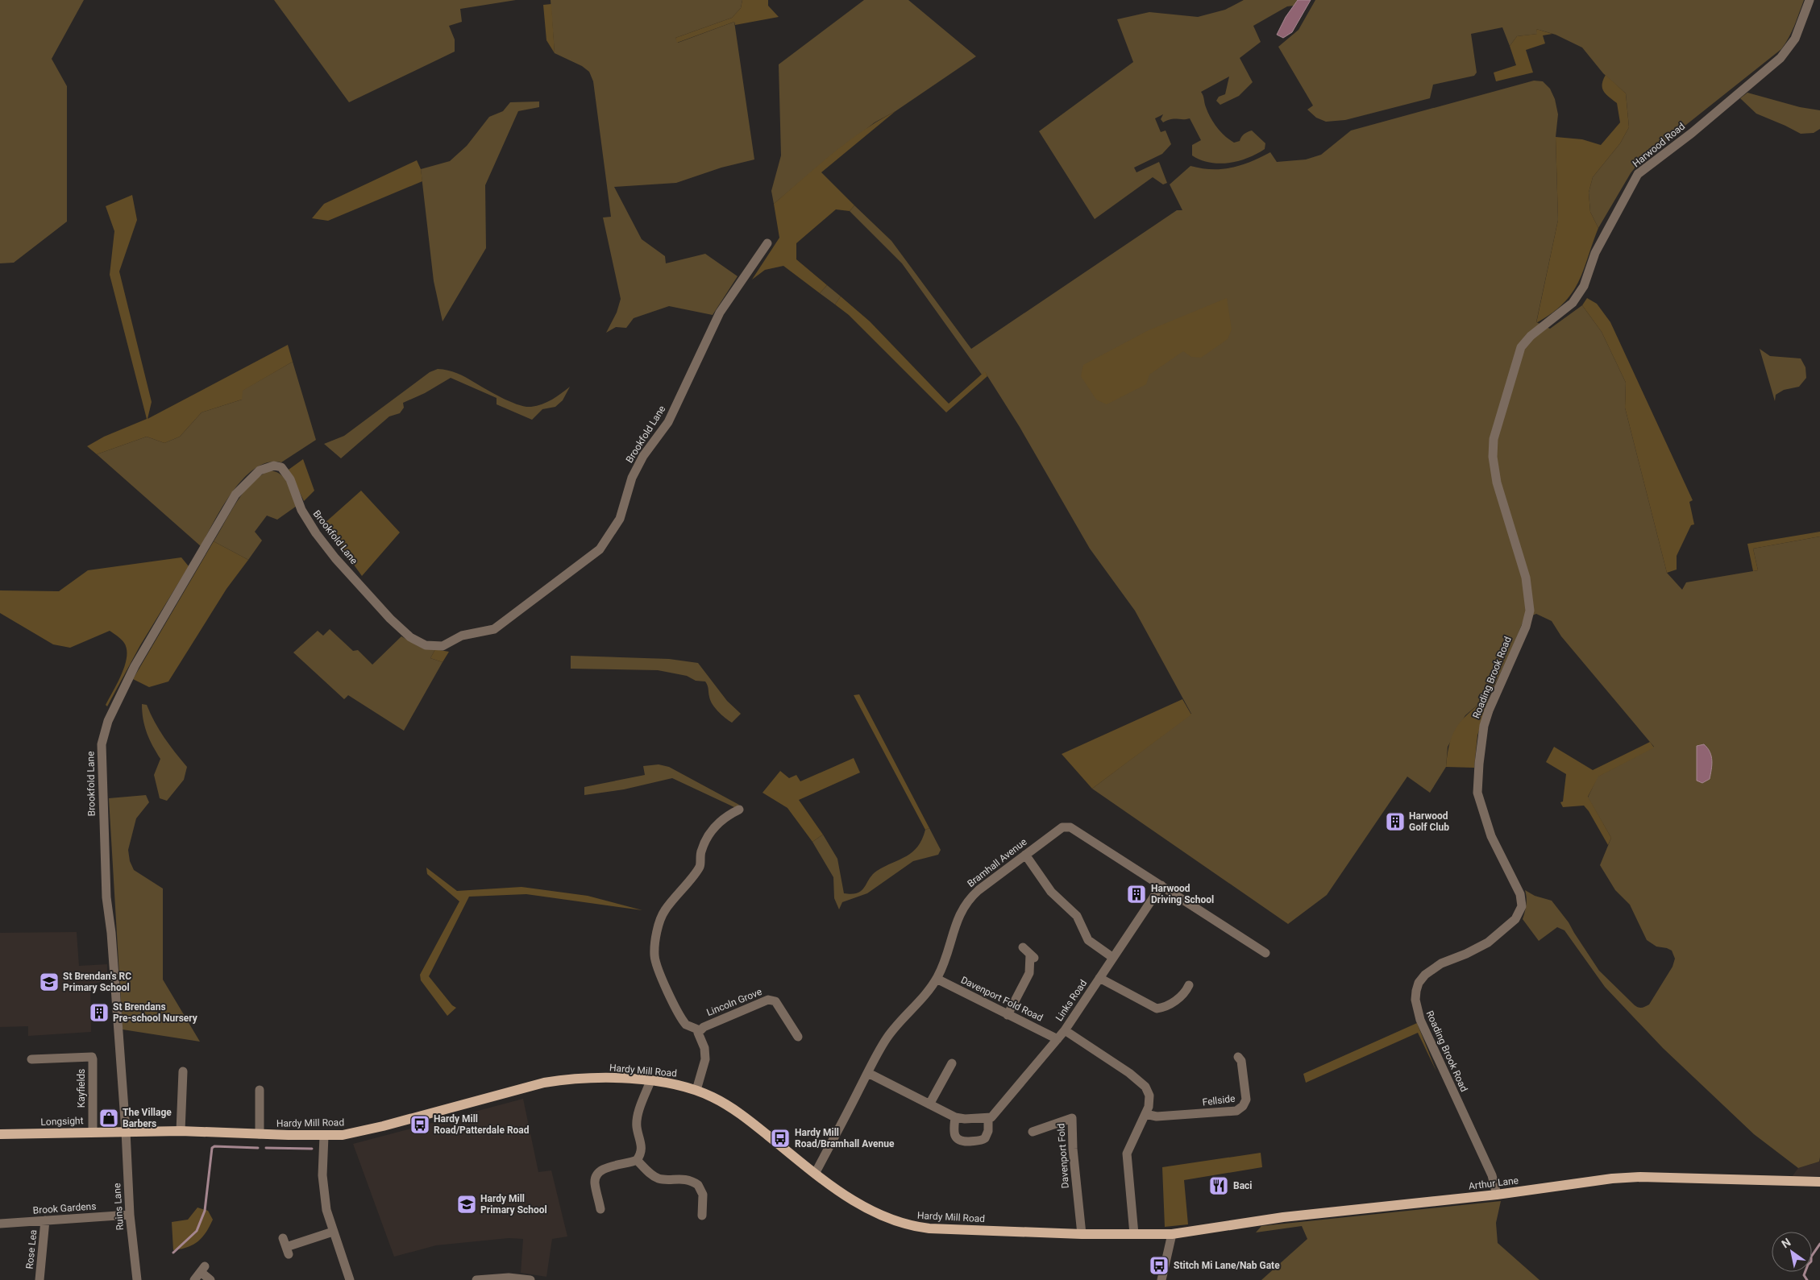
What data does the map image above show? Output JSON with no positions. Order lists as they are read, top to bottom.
{
  "streets": {
    "main road": ["Hardy Mill Road", "Longsight", "Arthur Lane"],
    "street": [
      "Harwood Road",
      "Brookfold Lane",
      "Roading Brook Road",
      "Bramhall Avenue",
      "Davenport Fold Road",
      "Links Road",
      "Lincoln Grove",
      "Kayfields",
      "Fellside",
      "Davenport Fold",
      "Ruins Lane",
      "Brook Gardens",
      "Rose Lea"
    ]
  },
  "crossings": [
    ["Harwood Road", "Roading Brook Road"],
    ["Brookfold Lane", "Hardy Mill Road"],
    ["Brookfold Lane", "Longsight"],
    ["Brookfold Lane", "Ruins Lane"],
    ["Roading Brook Road", "Arthur Lane"],
    ["Bramhall Avenue", "Davenport Fold Road"],
    ["Bramhall Avenue", "Links Road"],
    ["Bramhall Avenue", "Hardy Mill Road"],
    ["Davenport Fold Road", "Links Road"],
    ["Hardy Mill Road", "Longsight"],
    ["Hardy Mill Road", "Davenport Fold"],
    ["Hardy Mill Road", "Arthur Lane"],
    ["Hardy Mill Road", "Ruins Lane"],
    ["Kayfields", "Longsight"],
    ["Longsight", "Ruins Lane"],
    ["Ruins Lane", "Brook Gardens"],
    ["Brook Gardens", "Rose Lea"]
  ],
  "places": {
    "building": ["Harwood Golf Club", "Harwood Driving School", "St Brendans Pre-school Nursery"],
    "school or university": ["St Brendan's RC Primary School", "Hardy Mill Primary School"],
    "shop": ["The Village Barbers"],
    "bus stop": ["Hardy Mill Road/Patterdale Road", "Hardy Mill Road/Bramhall Avenue", "Stitch Mi Lane/Nab Gate"],
    "restaurant": ["Baci"]
  },
  "north": "top left"
}
